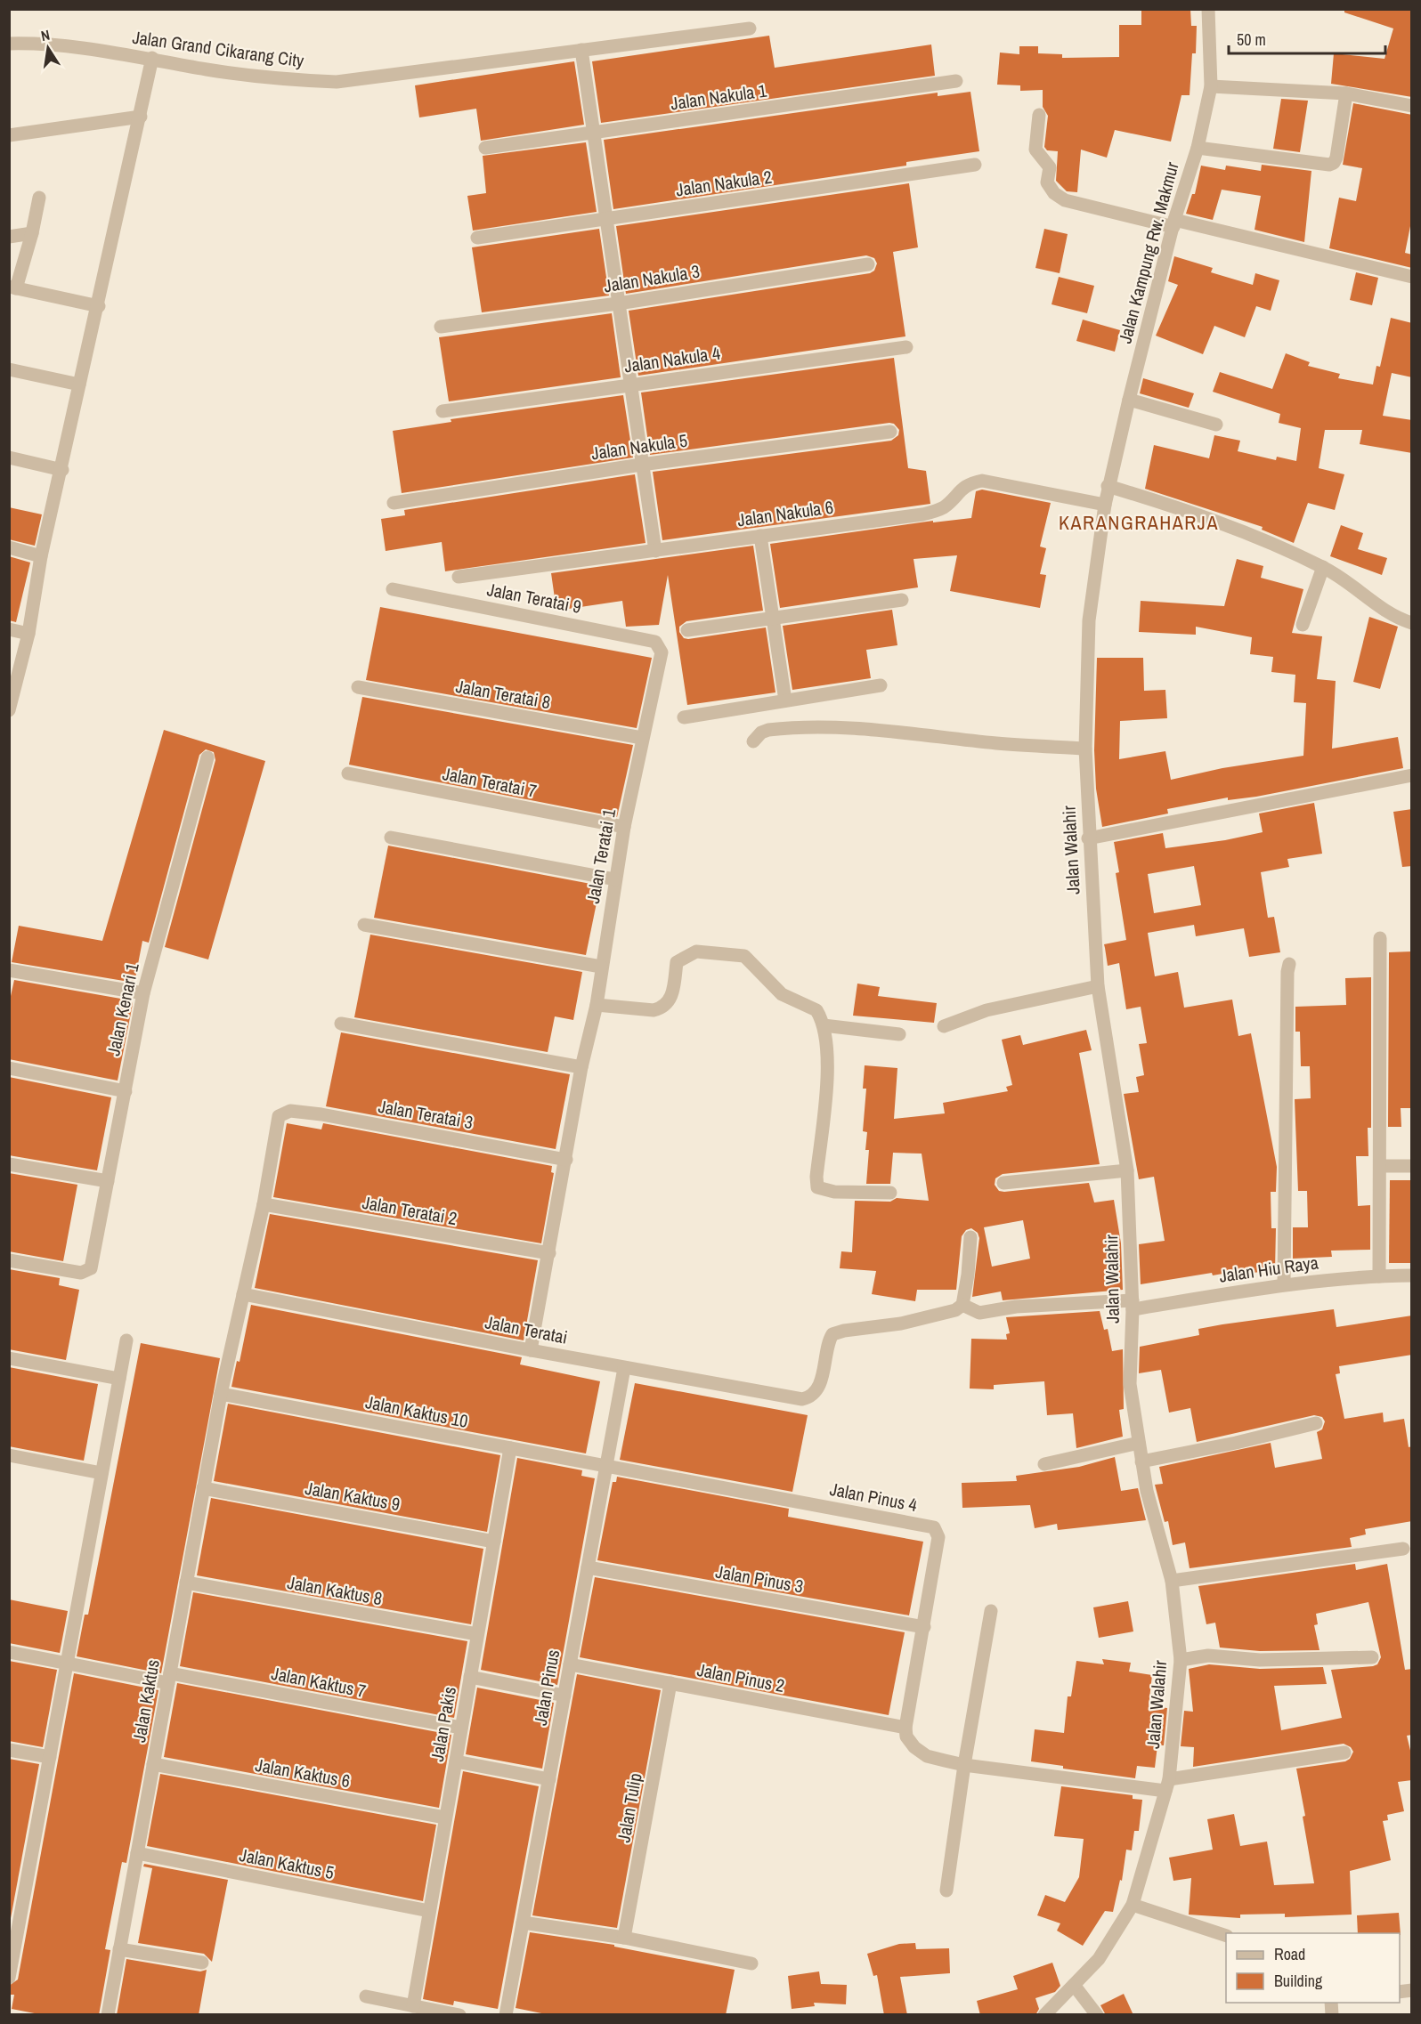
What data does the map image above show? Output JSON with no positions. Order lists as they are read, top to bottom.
{
  "streets": {
    "street": [
      "Jalan Grand Cikarang City",
      "Jalan Nakula 1",
      "Jalan Nakula 2",
      "Jalan Kampung Rw. Makmur",
      "Jalan Nakula 3",
      "Jalan Nakula 4",
      "Jalan Nakula 5",
      "Jalan Nakula 6",
      "Jalan Teratai 9",
      "Jalan Teratai 8",
      "Jalan Teratai 7",
      "Jalan Walahir",
      "Jalan Teratai 1",
      "Jalan Kenari 1",
      "Jalan Teratai 3",
      "Jalan Teratai 2",
      "Jalan Hiu Raya",
      "Jalan Teratai",
      "Jalan Kaktus 10",
      "Jalan Kaktus 9",
      "Jalan Pinus 4",
      "Jalan Pinus 3",
      "Jalan Kaktus 8",
      "Jalan Pinus 2",
      "Jalan Kaktus 7",
      "Jalan Pinus",
      "Jalan Kaktus",
      "Jalan Pakis",
      "Jalan Kaktus 6",
      "Jalan Tulip",
      "Jalan Kaktus 5"
    ]
  },
  "crossings": [
    ["Jalan Kampung Rw. Makmur", "Jalan Nakula 6"],
    ["Jalan Kampung Rw. Makmur", "Jalan Walahir"],
    ["Jalan Nakula 6", "Jalan Walahir"],
    ["Jalan Teratai 9", "Jalan Teratai 1"],
    ["Jalan Teratai 8", "Jalan Teratai 1"],
    ["Jalan Teratai 7", "Jalan Teratai 1"],
    ["Jalan Walahir", "Jalan Hiu Raya"],
    ["Jalan Teratai 1", "Jalan Teratai 3"],
    ["Jalan Teratai 1", "Jalan Teratai 2"],
    ["Jalan Teratai 1", "Jalan Teratai"],
    ["Jalan Teratai 3", "Jalan Kaktus"],
    ["Jalan Teratai 2", "Jalan Kaktus"],
    ["Jalan Hiu Raya", "Jalan Teratai"],
    ["Jalan Teratai", "Jalan Pinus"],
    ["Jalan Teratai", "Jalan Kaktus"],
    ["Jalan Kaktus 10", "Jalan Pinus 4"],
    ["Jalan Kaktus 10", "Jalan Pinus"],
    ["Jalan Kaktus 10", "Jalan Kaktus"],
    ["Jalan Kaktus 10", "Jalan Pakis"],
    ["Jalan Kaktus 9", "Jalan Kaktus"],
    ["Jalan Kaktus 9", "Jalan Pakis"],
    ["Jalan Pinus 4", "Jalan Pinus 3"],
    ["Jalan Pinus 4", "Jalan Pinus 2"],
    ["Jalan Pinus 4", "Jalan Pinus"],
    ["Jalan Pinus 3", "Jalan Pinus"],
    ["Jalan Kaktus 8", "Jalan Kaktus"],
    ["Jalan Kaktus 8", "Jalan Pakis"],
    ["Jalan Pinus 2", "Jalan Pinus"],
    ["Jalan Pinus 2", "Jalan Tulip"],
    ["Jalan Kaktus 7", "Jalan Kaktus"],
    ["Jalan Kaktus 7", "Jalan Pakis"],
    ["Jalan Kaktus", "Jalan Kaktus 6"],
    ["Jalan Kaktus", "Jalan Kaktus 5"],
    ["Jalan Pakis", "Jalan Kaktus 6"],
    ["Jalan Pakis", "Jalan Kaktus 5"]
  ],
  "districts": ["KARANGRAHARJA"],
  "legend": ["Road", "Building"],
  "scale_bar": "50 m",
  "north": "top"
}
